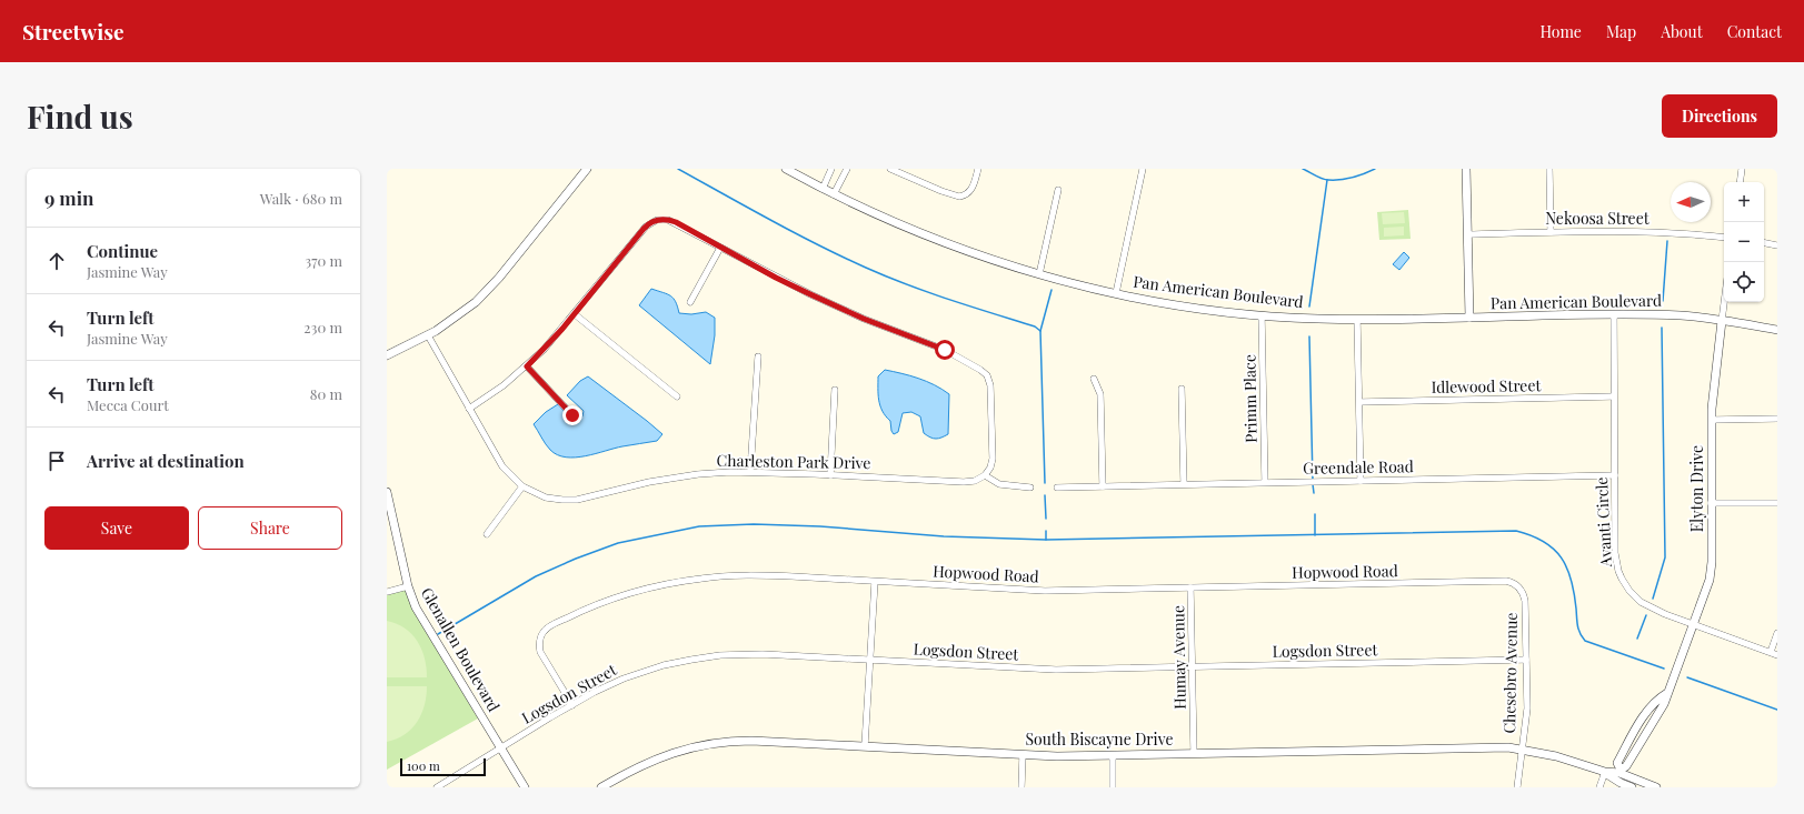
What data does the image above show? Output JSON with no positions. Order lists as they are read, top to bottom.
{
  "streets": {
    "street": [
      "Nekoosa Street",
      "Pan American Boulevard",
      "Idlewood Street",
      "Primm Place",
      "Charleston Park Drive",
      "Greendale Road",
      "Elyton Drive",
      "Avanti Circle",
      "Hopwood Road",
      "Glenallen Boulevard",
      "Logsdon Street",
      "Humay Avenue",
      "Chesebro Avenue",
      "South Biscayne Drive"
    ]
  },
  "crossings": [
    ["Pan American Boulevard", "Primm Place"],
    ["Pan American Boulevard", "Elyton Drive"],
    ["Pan American Boulevard", "Avanti Circle"],
    ["Idlewood Street", "Avanti Circle"],
    ["Primm Place", "Greendale Road"],
    ["Greendale Road", "Avanti Circle"],
    ["Elyton Drive", "Avanti Circle"],
    ["Elyton Drive", "South Biscayne Drive"],
    ["Hopwood Road", "Logsdon Street"],
    ["Hopwood Road", "Humay Avenue"],
    ["Hopwood Road", "Chesebro Avenue"],
    ["Glenallen Boulevard", "Logsdon Street"],
    ["Logsdon Street", "Humay Avenue"],
    ["Logsdon Street", "Chesebro Avenue"],
    ["Humay Avenue", "South Biscayne Drive"],
    ["Chesebro Avenue", "South Biscayne Drive"]
  ],
  "scale_bar": "100 m",
  "north": "left",
  "page": {
    "header": "Streetwise",
    "nav": [
      "Home",
      "Map",
      "About",
      "Contact"
    ],
    "buttons": [
      "Directions",
      ["Save", "Share"]
    ],
    "title": "Find us",
    "heading": ["9 min", "Walk · 680 m"],
    "map_buttons": ["+", "−"],
    "list": [
      ["Continue", "Jasmine Way", "370 m"],
      ["Turn left", "Jasmine Way", "230 m"],
      ["Turn left", "Mecca Court", "80 m"],
      "Arrive at destination"
    ],
    "scale": "100 m"
  }
}
